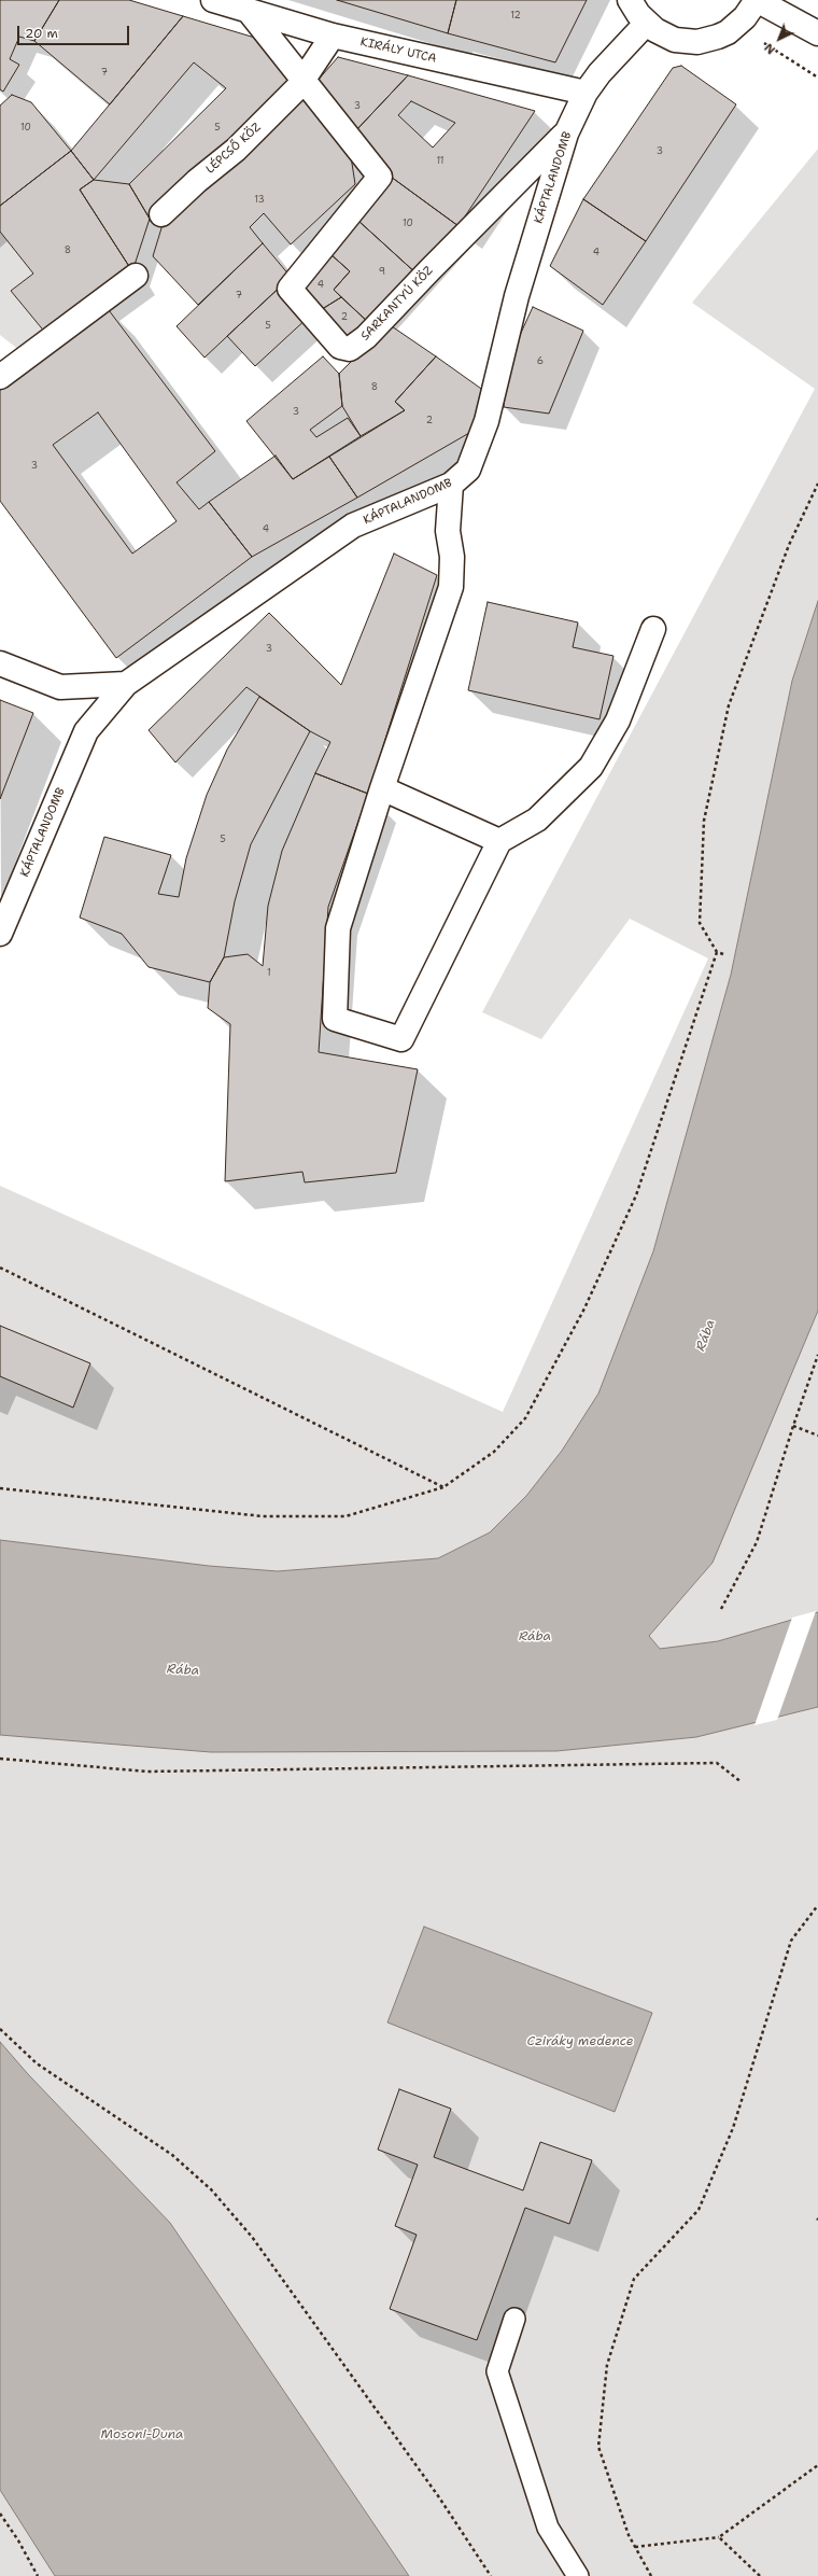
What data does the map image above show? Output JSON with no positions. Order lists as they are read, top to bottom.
{
  "streets": {
    "street": [
      "KIRÁLY UTCA",
      "LÉPCSŐ KÖZ",
      "KÁPTALANDOMB",
      "SARKANTYÚ KÖZ"
    ]
  },
  "crossings": [
    ["KIRÁLY UTCA", "LÉPCSŐ KÖZ"],
    ["KIRÁLY UTCA", "KÁPTALANDOMB"],
    ["LÉPCSŐ KÖZ", "SARKANTYÚ KÖZ"],
    ["KÁPTALANDOMB", "SARKANTYÚ KÖZ"]
  ],
  "water": ["Rába", "Cziráky medence", "Mosoni-Duna"],
  "house_numbers": [
    "12",
    "7",
    "3",
    "10",
    "5",
    "3",
    "11",
    "13",
    "10",
    "8",
    "4",
    "9",
    "4",
    "7",
    "2",
    "5",
    "6",
    "8",
    "3",
    "2",
    "3",
    "4",
    "3",
    "5",
    "1"
  ],
  "scale_bar": "20 m",
  "north": "bottom left"
}
